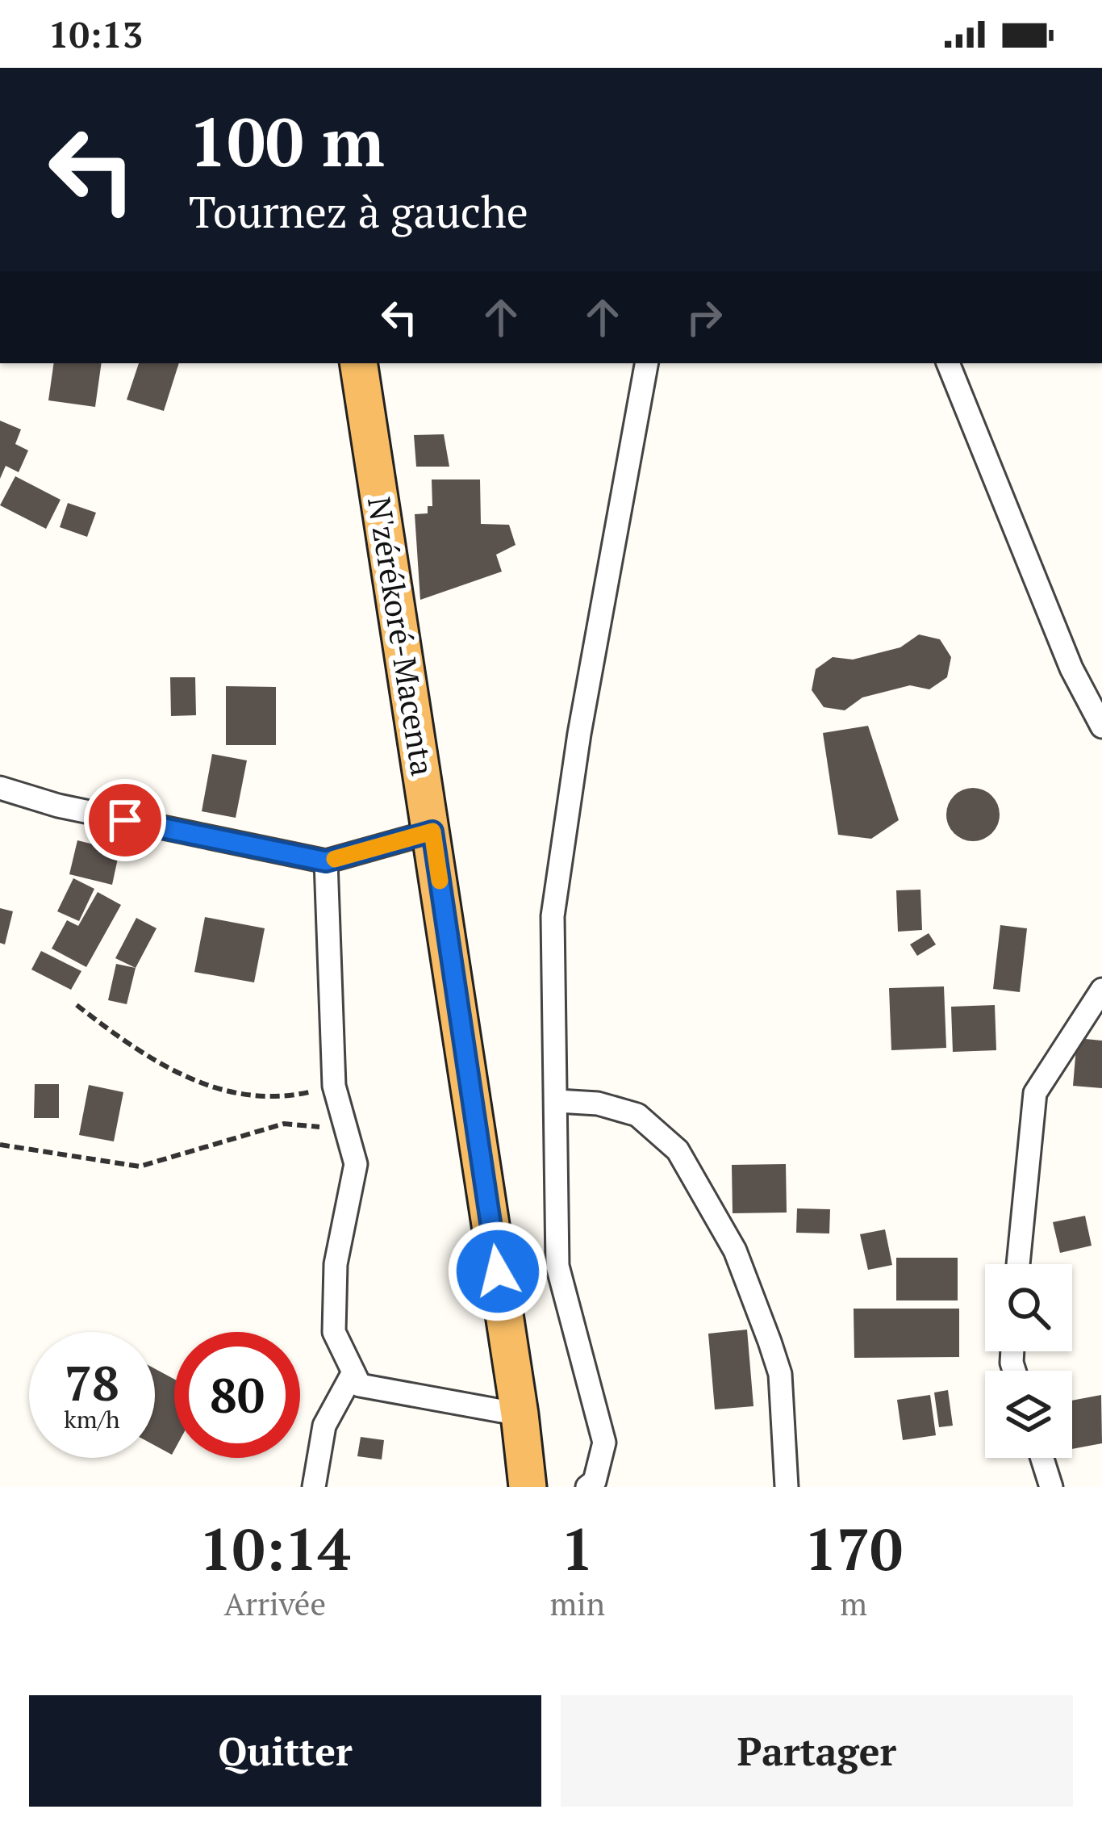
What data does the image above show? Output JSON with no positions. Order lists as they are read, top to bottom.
{
  "streets": {
    "highway": ["N'zérékoré-Macenta"]
  },
  "page": {
    "status": "10:13",
    "turn": ["100 m", "Tournez à gauche"],
    "speed": "78 km/h",
    "limit": "80",
    "eta": [
      "10:14",
      "Arrivée",
      "1",
      "min",
      "170",
      "m"
    ],
    "buttons": ["Quitter", "Partager"]
  }
}
